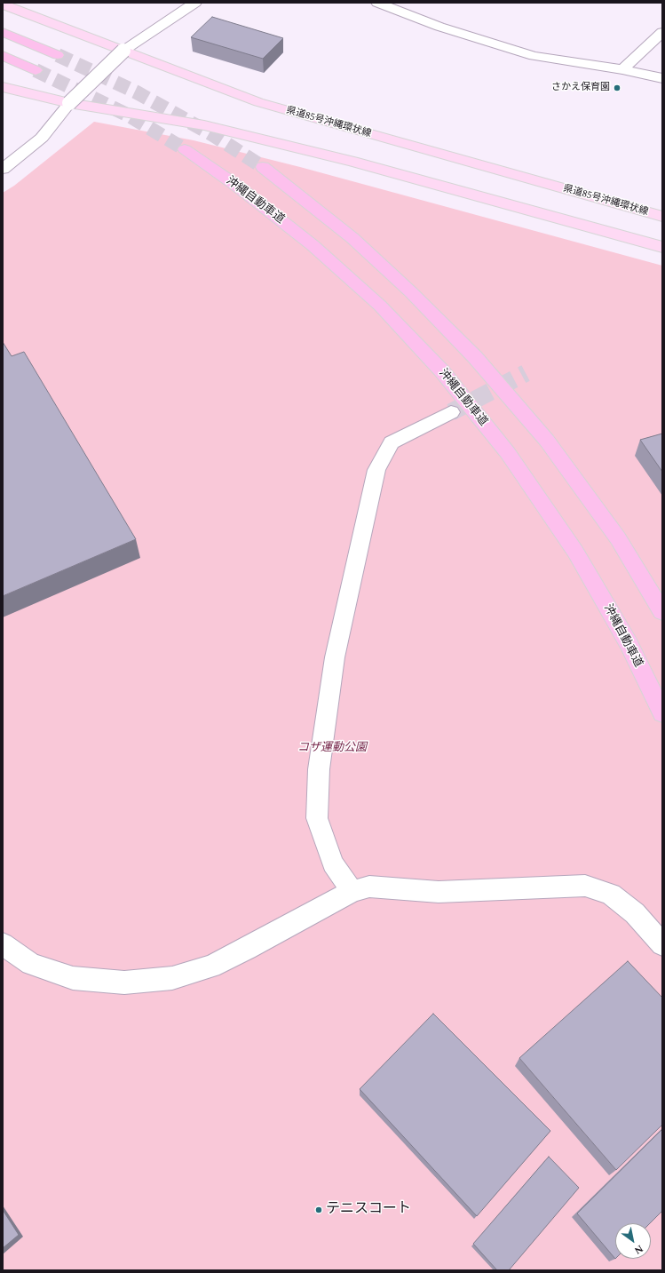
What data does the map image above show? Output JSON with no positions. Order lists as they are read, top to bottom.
{
  "streets": {
    "highway": ["沖縄自動車道"],
    "main road": ["県道85号沖縄環状線"]
  },
  "parks": ["コザ運動公園"],
  "places": ["さかえ保育園", "テニスコート"],
  "north": "bottom right"
}
